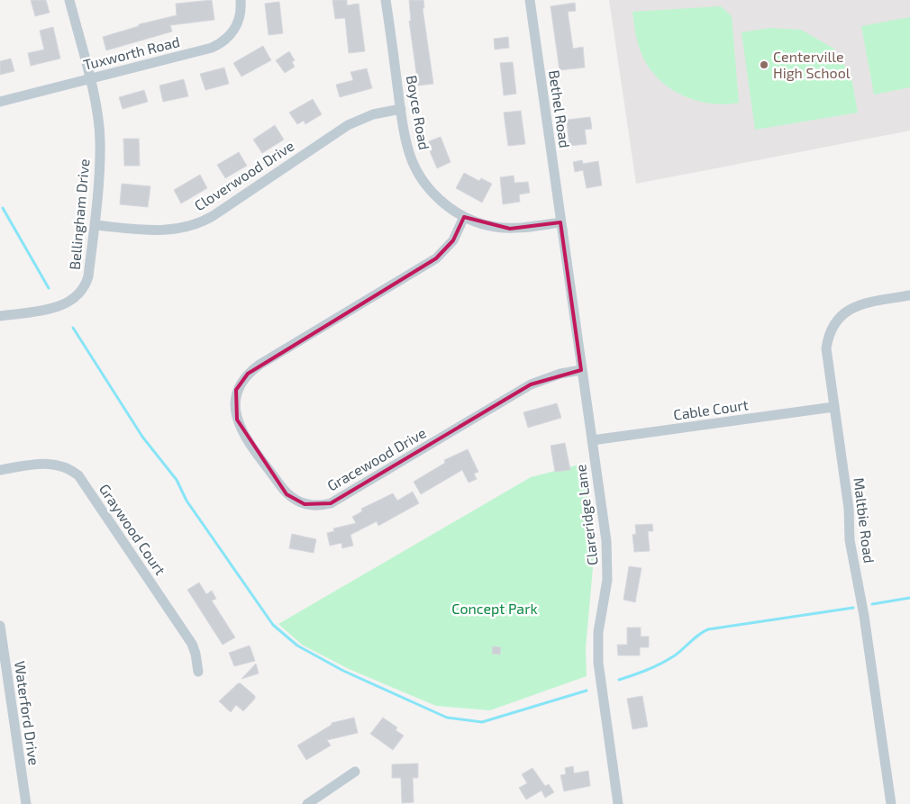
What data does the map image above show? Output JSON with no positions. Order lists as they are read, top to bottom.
{
  "streets": {
    "street": [
      "Tuxworth Road",
      "Bethel Road",
      "Boyce Road",
      "Cloverwood Drive",
      "Bellingham Drive",
      "Cable Court",
      "Gracewood Drive",
      "Clareridge Lane",
      "Maltbie Road",
      "Graywood Court",
      "Waterford Drive"
    ]
  },
  "crossings": [
    ["Tuxworth Road", "Bellingham Drive"],
    ["Bethel Road", "Boyce Road"],
    ["Bethel Road", "Clareridge Lane"],
    ["Boyce Road", "Cloverwood Drive"],
    ["Boyce Road", "Gracewood Drive"],
    ["Boyce Road", "Clareridge Lane"],
    ["Cloverwood Drive", "Bellingham Drive"],
    ["Cable Court", "Clareridge Lane"],
    ["Cable Court", "Maltbie Road"],
    ["Gracewood Drive", "Clareridge Lane"]
  ],
  "parks": ["Concept Park"],
  "places": ["Centerville High School"]
}
